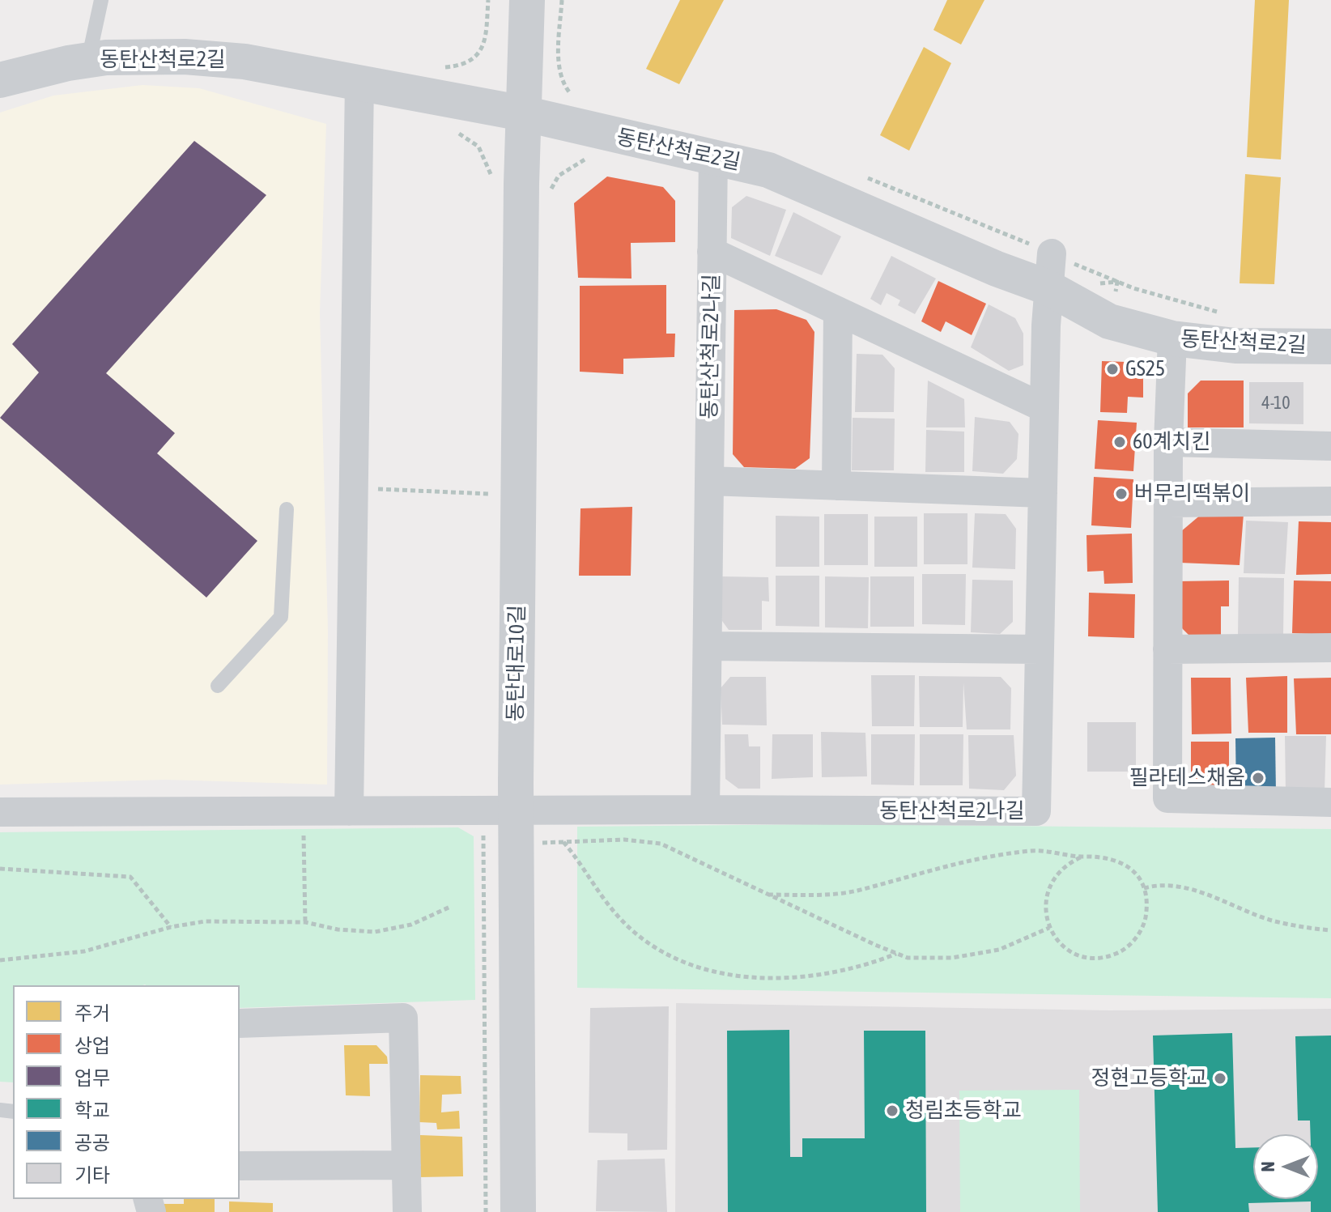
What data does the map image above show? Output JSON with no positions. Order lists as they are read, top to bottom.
{
  "streets": {
    "street": ["동탄산척로2길", "동탄산척로2나길", "동탄대로10길"]
  },
  "crossings": [
    ["동탄산척로2길", "동탄산척로2나길"],
    ["동탄산척로2길", "동탄대로10길"],
    ["동탄산척로2나길", "동탄대로10길"]
  ],
  "places": [
    "GS25",
    "60계치킨",
    "버무리떡볶이",
    "필라테스채움",
    "정현고등학교",
    "청림초등학교"
  ],
  "house_numbers": ["4-10"],
  "legend": [
    "주거",
    "상업",
    "업무",
    "학교",
    "공공",
    "기타"
  ],
  "north": "left"
}
